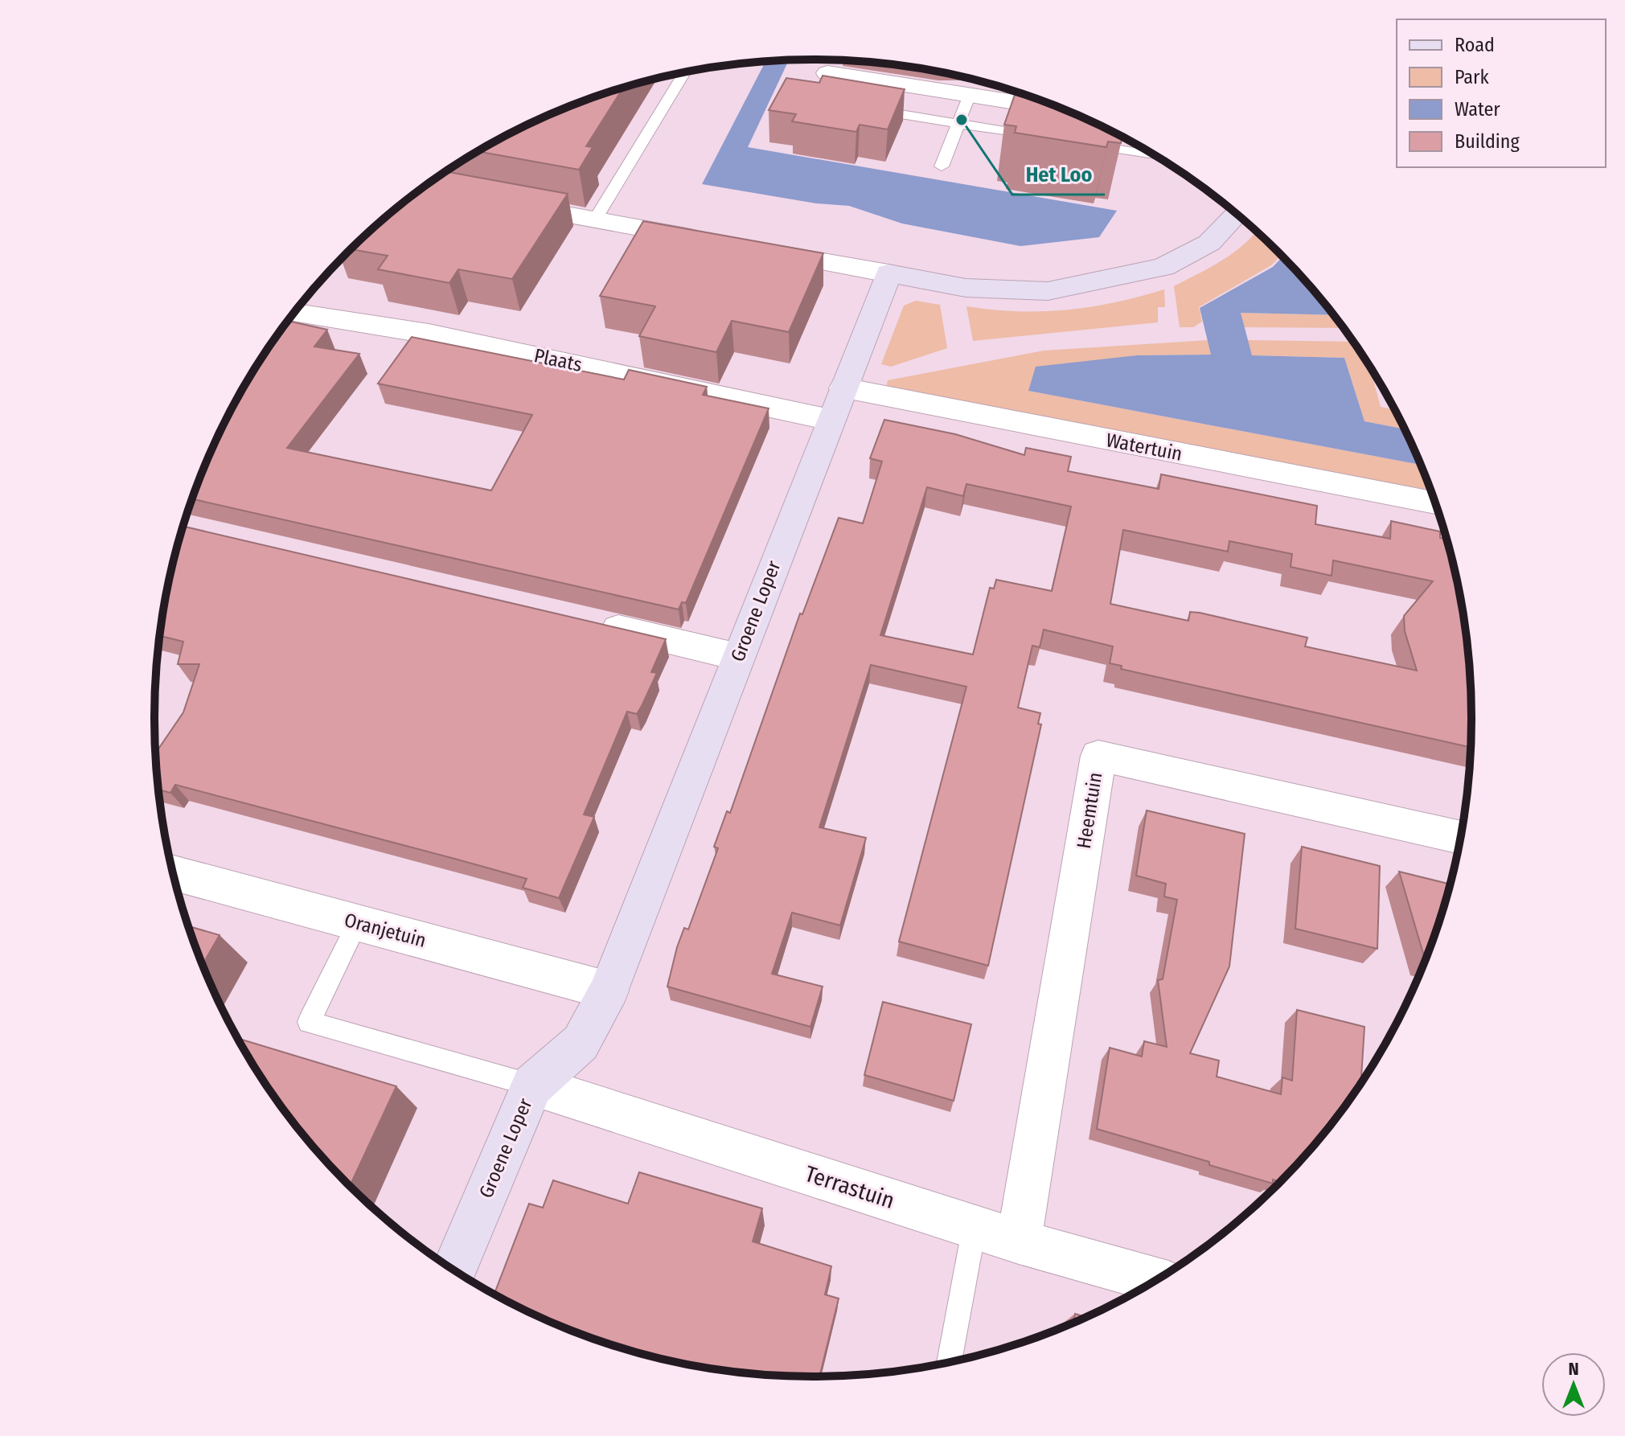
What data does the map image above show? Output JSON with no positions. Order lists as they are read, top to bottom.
{
  "streets": {
    "street": [
      "Plaats",
      "Watertuin",
      "Groene Loper",
      "Heemtuin",
      "Oranjetuin",
      "Terrastuin"
    ]
  },
  "crossings": [
    ["Plaats", "Groene Loper"],
    ["Watertuin", "Groene Loper"],
    ["Groene Loper", "Oranjetuin"],
    ["Groene Loper", "Terrastuin"],
    ["Heemtuin", "Terrastuin"]
  ],
  "places": ["Het Loo"],
  "legend": [
    "Road",
    "Park",
    "Water",
    "Building"
  ],
  "north": "top"
}
